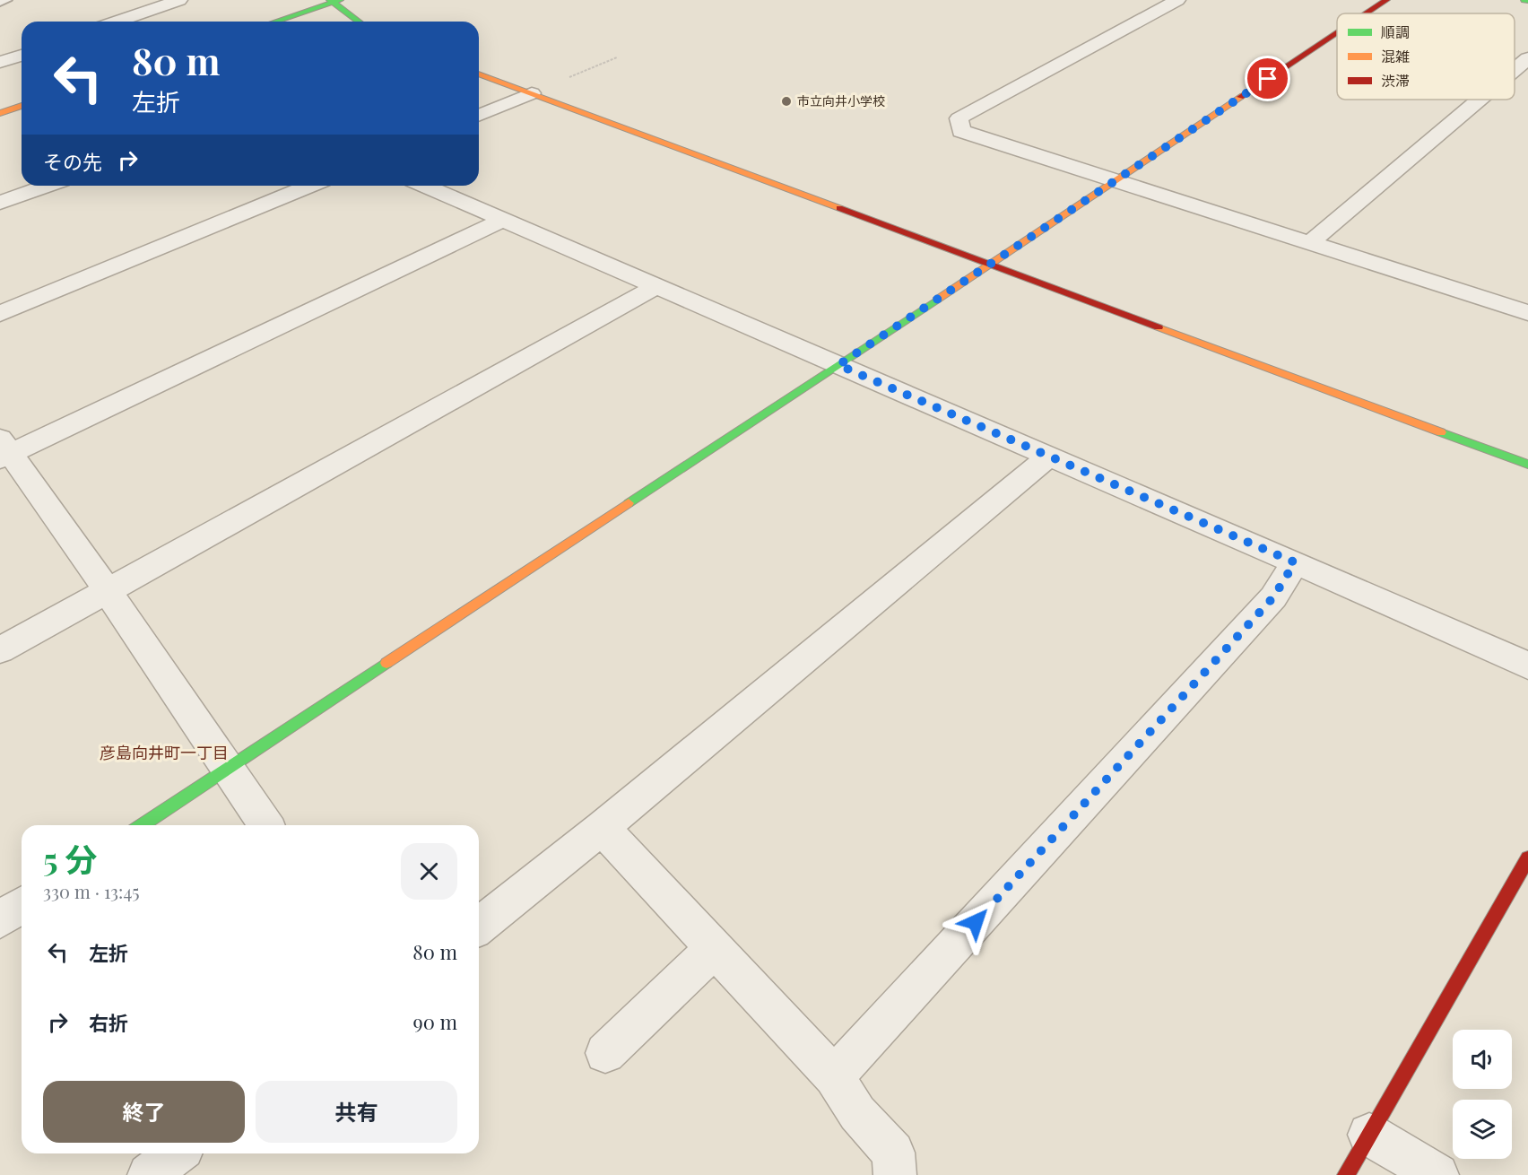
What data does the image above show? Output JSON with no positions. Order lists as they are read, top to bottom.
{
  "districts": ["彦島向井町一丁目"],
  "places": ["市立向井小学校"],
  "legend": ["順調", "混雑", "渋滞"],
  "page": {
    "turn": ["80 m", "左折"],
    "then": "その先",
    "heading": ["5 分", "330 m · 13:45"],
    "list": [
      {
        "name": "左折",
        "value": "80 m"
      },
      {
        "name": "右折",
        "value": "90 m"
      }
    ],
    "buttons": ["終了", "共有"]
  }
}
